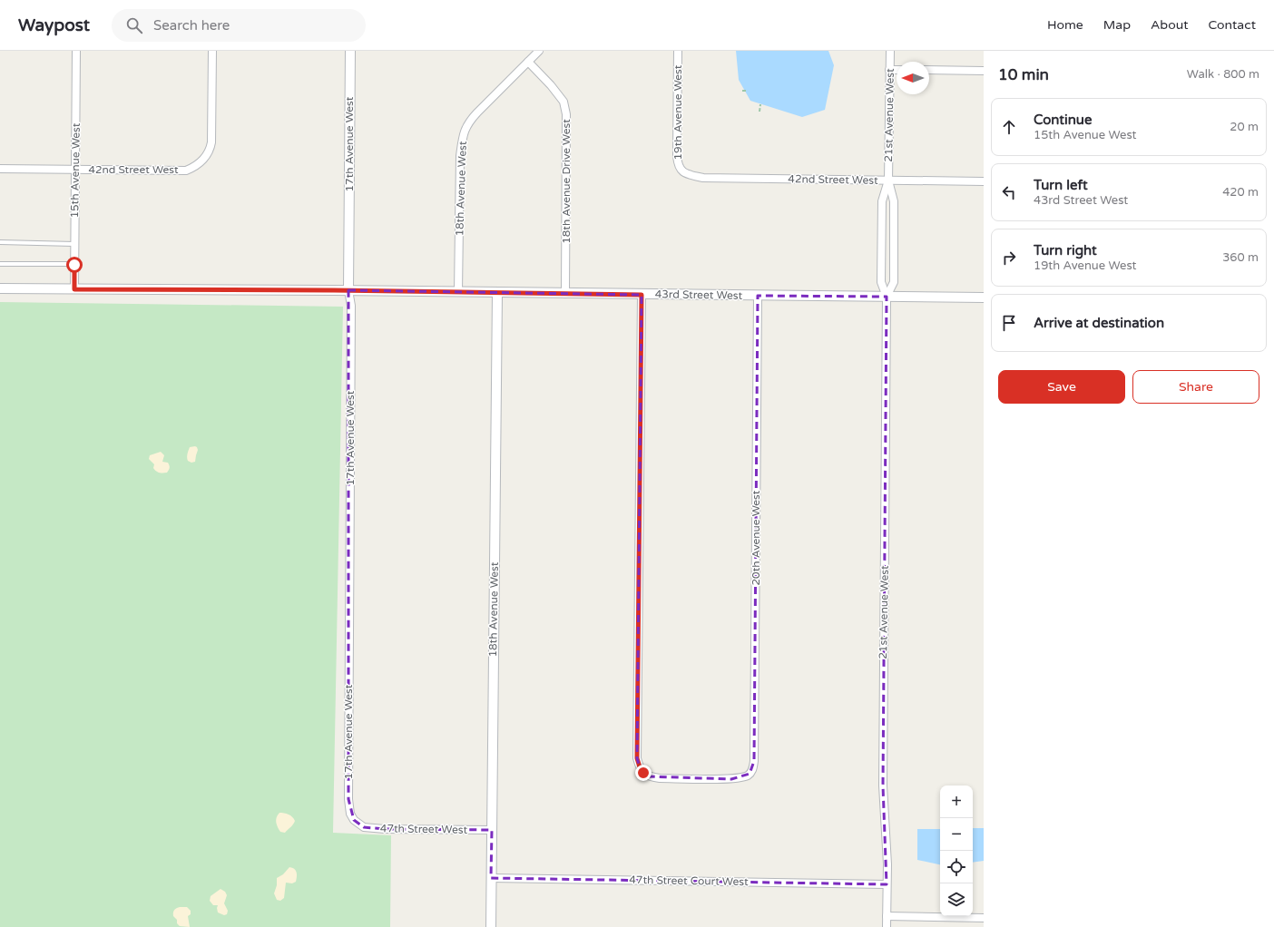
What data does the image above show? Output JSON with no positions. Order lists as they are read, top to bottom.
{
  "streets": {
    "street": [
      "19th Avenue West",
      "21st Avenue West",
      "17th Avenue West",
      "42nd Street West",
      "15th Avenue West",
      "18th Avenue Drive West",
      "18th Avenue West",
      "43rd Street West",
      "20th Avenue West",
      "47th Street West",
      "47th Street Court West"
    ]
  },
  "crossings": [
    ["19th Avenue West", "42nd Street West"],
    ["21st Avenue West", "42nd Street West"],
    ["21st Avenue West", "43rd Street West"],
    ["21st Avenue West", "47th Street Court West"],
    ["17th Avenue West", "43rd Street West"],
    ["17th Avenue West", "47th Street West"],
    ["42nd Street West", "15th Avenue West"],
    ["15th Avenue West", "43rd Street West"],
    ["18th Avenue Drive West", "18th Avenue West"],
    ["18th Avenue Drive West", "43rd Street West"],
    ["18th Avenue West", "43rd Street West"],
    ["18th Avenue West", "47th Street West"],
    ["18th Avenue West", "47th Street Court West"],
    ["43rd Street West", "20th Avenue West"]
  ],
  "north": "left",
  "page": {
    "header": "Waypost",
    "search": "Search here",
    "nav": [
      "Home",
      "Map",
      "About",
      "Contact"
    ],
    "heading": ["10 min", "Walk · 800 m"],
    "list": [
      ["Continue", "15th Avenue West", "20 m"],
      ["Turn left", "43rd Street West", "420 m"],
      ["Turn right", "19th Avenue West", "360 m"],
      "Arrive at destination"
    ],
    "buttons": ["Save", "Share"],
    "map_buttons": ["+", "−"]
  }
}
